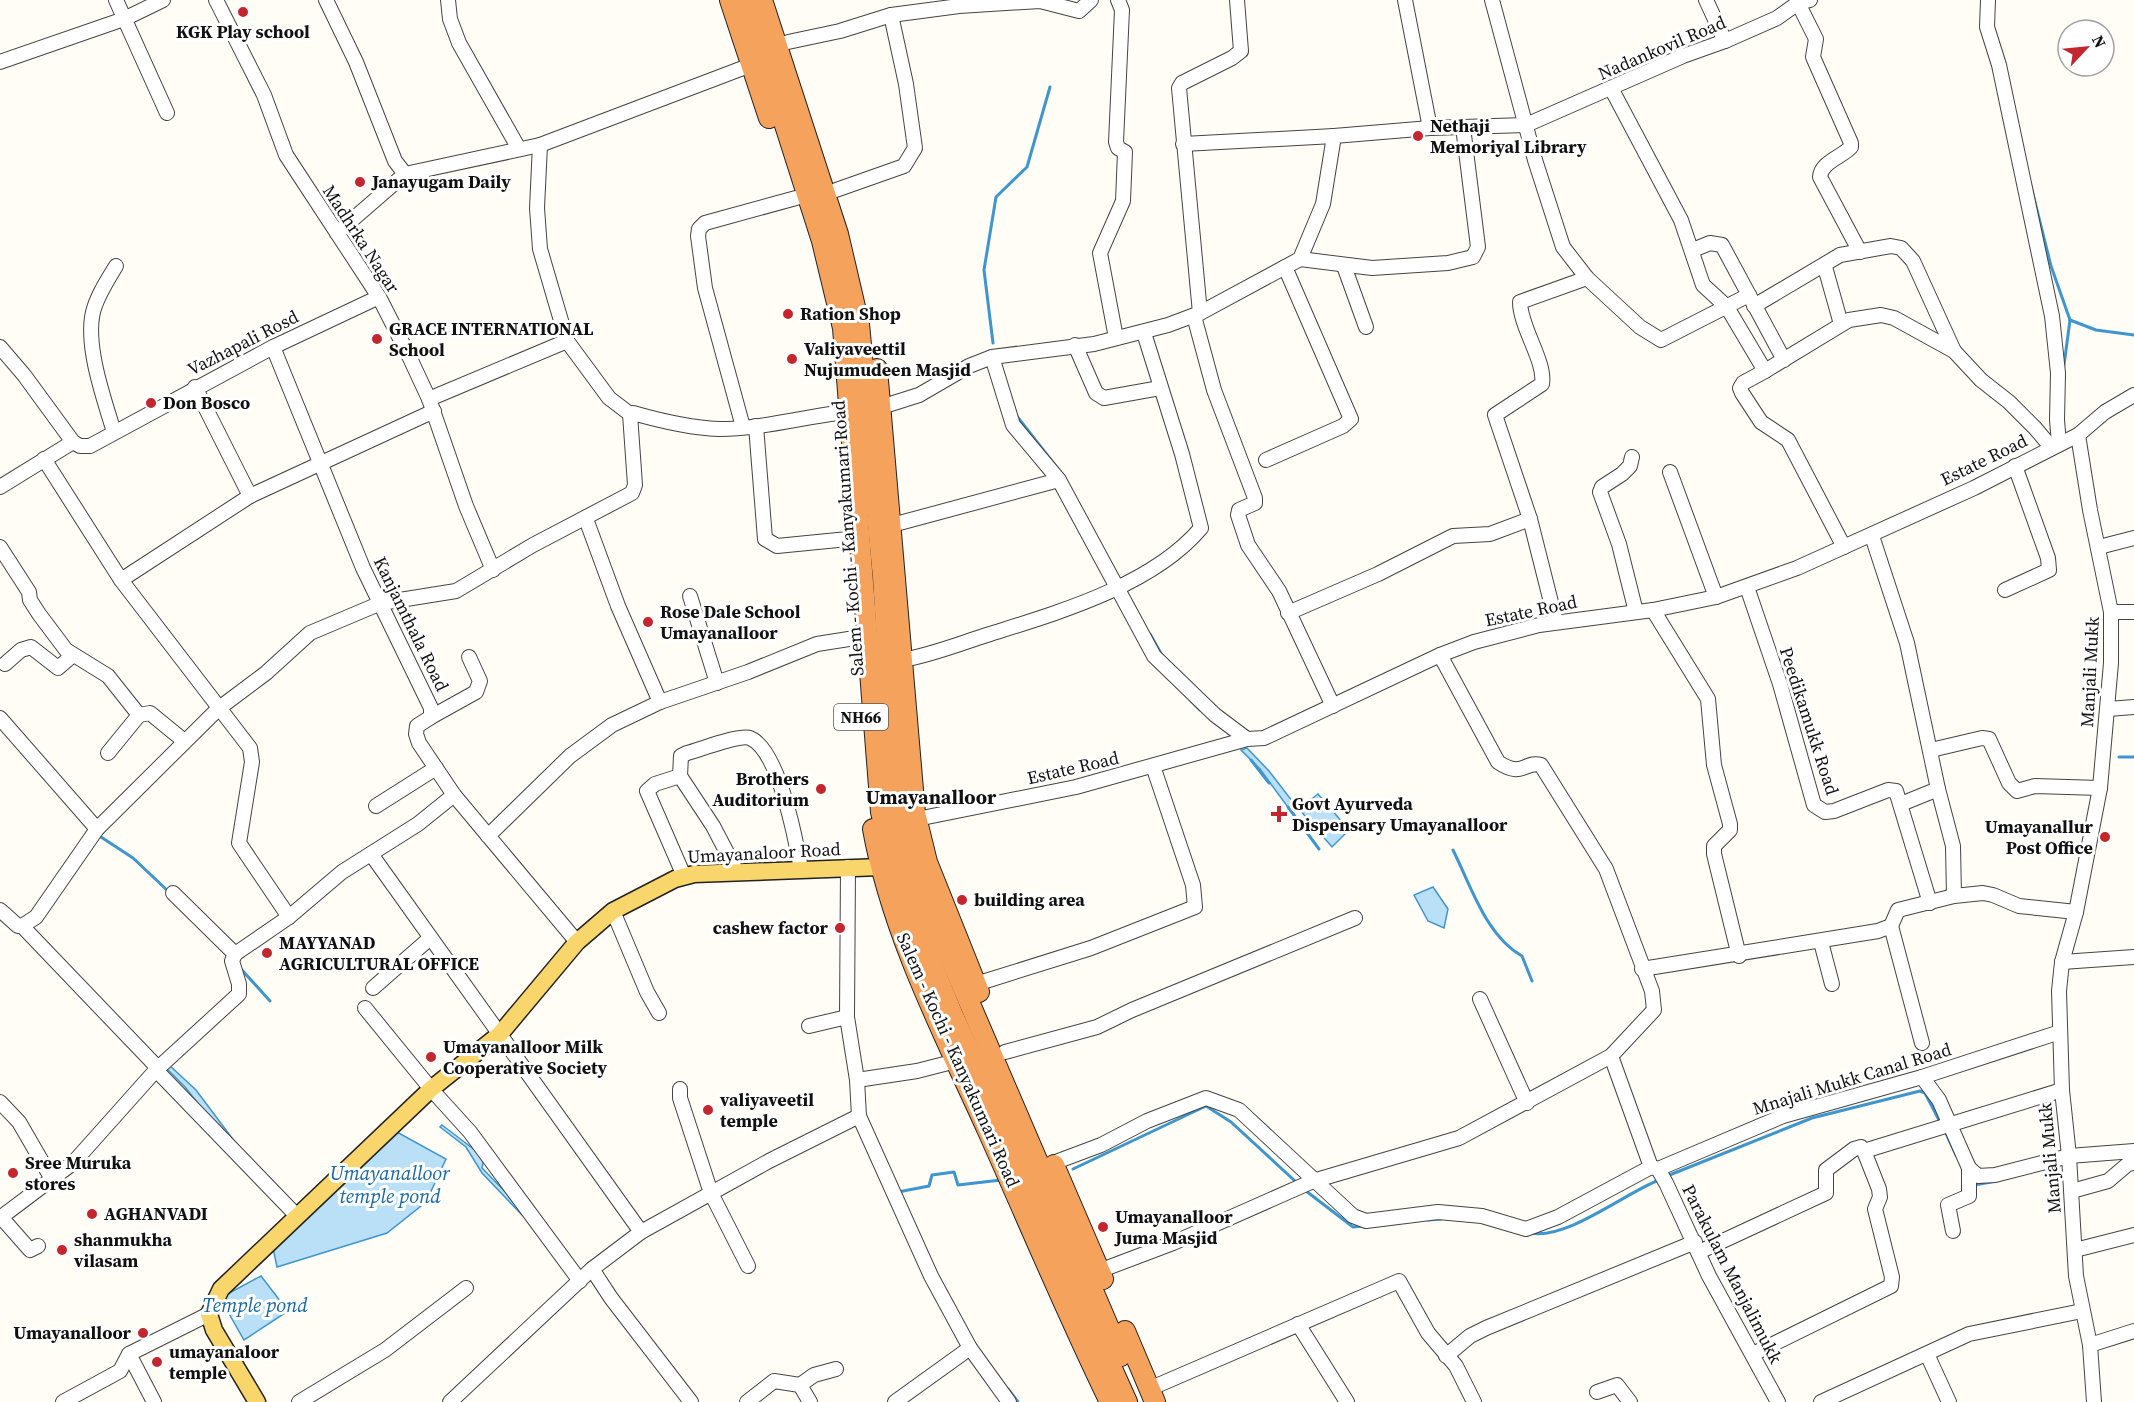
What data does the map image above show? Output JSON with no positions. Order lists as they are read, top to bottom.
{
  "streets": {
    "highway": ["Salem - Kochi - Kanyakumari Road", "NH66"],
    "main road": ["Umayanaloor Road"],
    "street": [
      "Nadankovil Road",
      "Madhrka Nagar",
      "Vazhapali Rosd",
      "Estate Road",
      "Kanjamthala Road",
      "Manjali Mukk",
      "Peedikamukk Road",
      "Mnajali Mukk Canal Road",
      "Parakulam Manjalimukk"
    ]
  },
  "crossings": [
    ["Madhrka Nagar", "Vazhapali Rosd"],
    ["Vazhapali Rosd", "Kanjamthala Road"],
    ["Estate Road", "Manjali Mukk"],
    ["Estate Road", "NH66"],
    ["Estate Road", "Peedikamukk Road"],
    ["Salem - Kochi - Kanyakumari Road", "Umayanaloor Road"],
    ["Kanjamthala Road", "Umayanaloor Road"],
    ["Manjali Mukk", "Mnajali Mukk Canal Road"],
    ["NH66", "Mnajali Mukk Canal Road"],
    ["Mnajali Mukk Canal Road", "Parakulam Manjalimukk"]
  ],
  "districts": ["Umayanalloor"],
  "water": ["Umayanalloor temple pond", "Temple pond"],
  "places": {
    "other": [
      "KGK Play school",
      "Nethaji Memoriyal Library",
      "Janayugam Daily",
      "Ration Shop",
      "GRACE INTERNATIONAL School",
      "Valiyaveettil Nujumudeen Masjid",
      "Don Bosco",
      "Rose Dale School Umayanalloor",
      "Brothers Auditorium",
      "Umayanallur Post Office",
      "building area",
      "cashew factor",
      "MAYYANAD AGRICULTURAL OFFICE",
      "Umayanalloor Milk Cooperative Society",
      "valiyaveetil temple",
      "Sree Muruka stores",
      "AGHANVADI",
      "Umayanalloor Juma Masjid",
      "shanmukha vilasam",
      "Umayanalloor",
      "umayanaloor temple"
    ],
    "health": ["Govt Ayurveda Dispensary Umayanalloor"]
  },
  "north": "top right"
}
